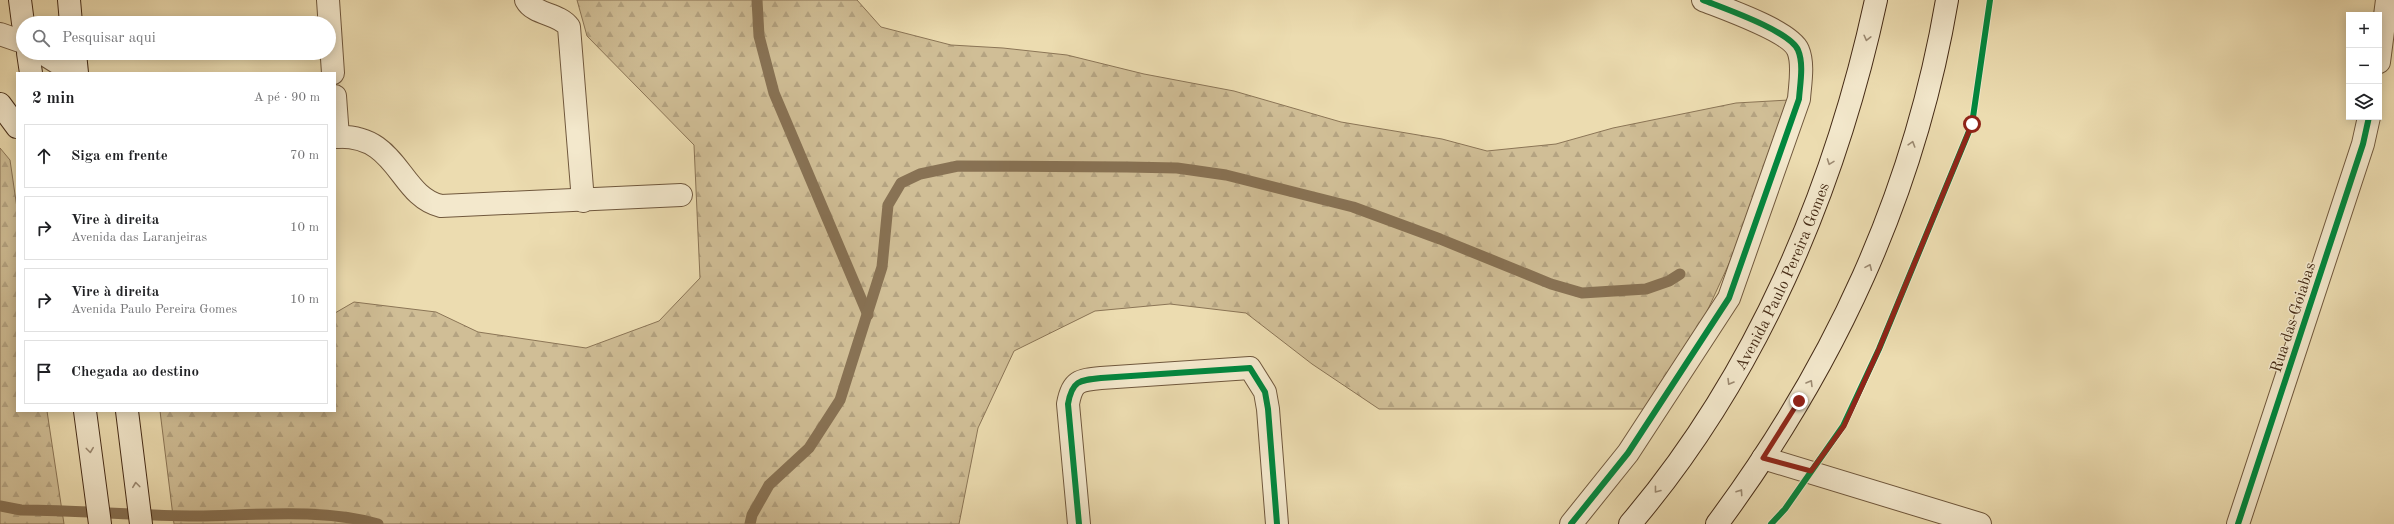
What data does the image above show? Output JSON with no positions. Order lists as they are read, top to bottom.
{
  "streets": {
    "street": ["Avenida Paulo Pereira Gomes", "Rua das Goiabas"]
  },
  "page": {
    "map_buttons": ["+", "−"],
    "search": "Pesquisar aqui",
    "heading": ["2 min", "A pé · 90 m"],
    "list": [
      ["Siga em frente", "70 m"],
      ["Vire à direita", "Avenida das Laranjeiras", "10 m"],
      ["Vire à direita", "Avenida Paulo Pereira Gomes", "10 m"],
      "Chegada ao destino"
    ]
  }
}
